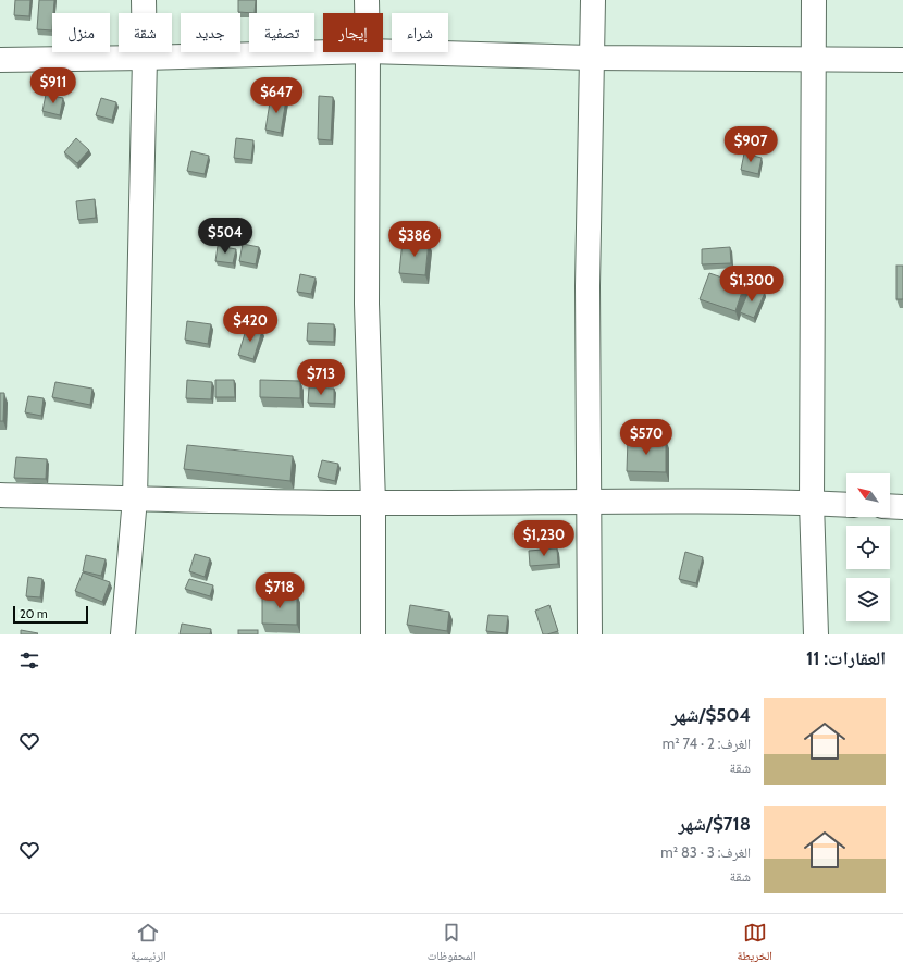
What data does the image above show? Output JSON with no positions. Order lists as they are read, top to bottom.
{
  "scale_bar": "20 m",
  "north": "top left",
  "page": {
    "chip": [
      "شراء",
      "إيجار",
      "تصفية",
      "جديد",
      "شقة",
      "منزل"
    ],
    "price": [
      "$911",
      "$647",
      "$907",
      "$504",
      "$386",
      "$1,300",
      "$420",
      "$713",
      "$570",
      "$1,230",
      "$718"
    ],
    "scale": "20 m",
    "heading": "العقارات: 11",
    "list": [
      {
        "name": "$504/شهر",
        "note": "الغرف: 2 · 74 m² · شقة"
      },
      {
        "name": "$718/شهر",
        "note": "الغرف: 3 · 83 m² · شقة"
      }
    ],
    "tabs": ["الخريطة", "المحفوظات", "الرئيسية"]
  }
}
